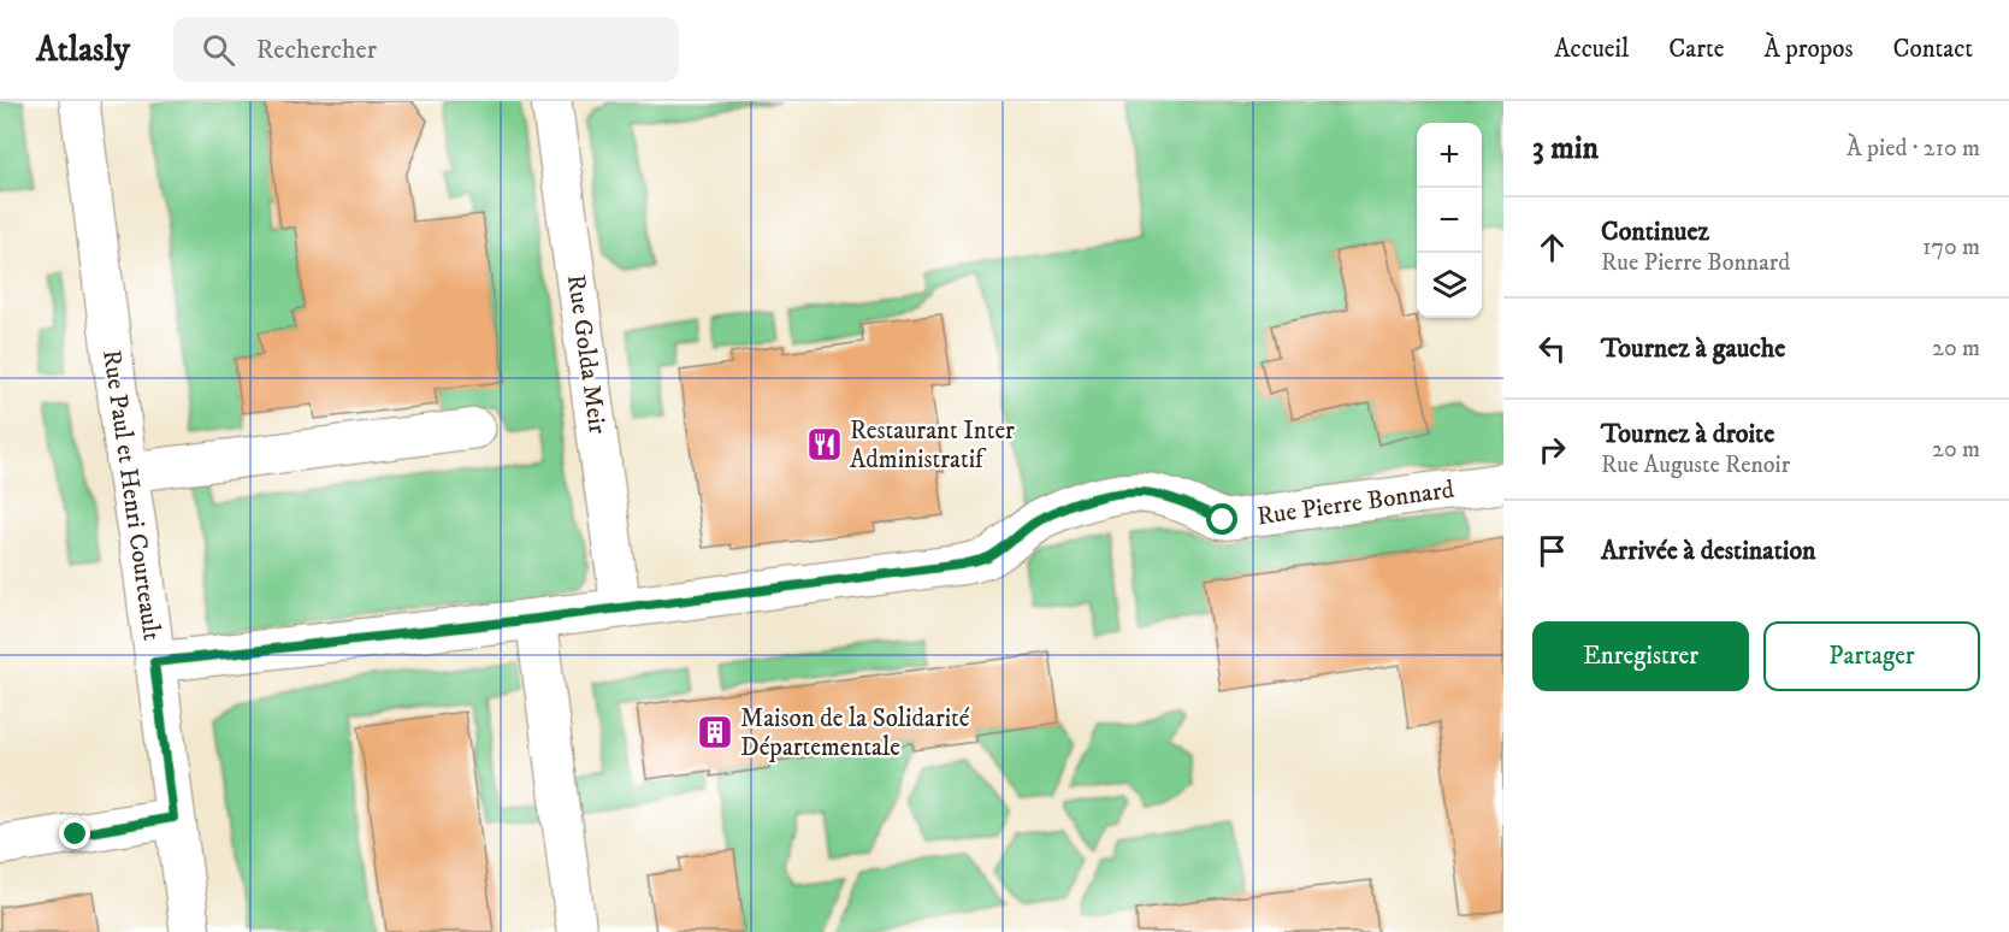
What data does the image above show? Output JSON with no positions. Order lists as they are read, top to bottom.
{
  "streets": {
    "street": ["Rue Golda Meir", "Rue Paul et Henri Courteault", "Rue Pierre Bonnard"]
  },
  "crossings": [
    ["Rue Golda Meir", "Rue Pierre Bonnard"],
    ["Rue Paul et Henri Courteault", "Rue Pierre Bonnard"]
  ],
  "places": {
    "restaurant": ["Restaurant Inter Administratif"],
    "building": ["Maison de la Solidarité Départementale"]
  },
  "page": {
    "header": "Atlasly",
    "search": "Rechercher",
    "nav": [
      "Accueil",
      "Carte",
      "À propos",
      "Contact"
    ],
    "heading": ["3 min", "À pied · 210 m"],
    "map_buttons": ["+", "−"],
    "list": [
      ["Continuez", "Rue Pierre Bonnard", "170 m"],
      ["Tournez à gauche", "20 m"],
      ["Tournez à droite", "Rue Auguste Renoir", "20 m"],
      "Arrivée à destination"
    ],
    "buttons": ["Enregistrer", "Partager"]
  }
}
